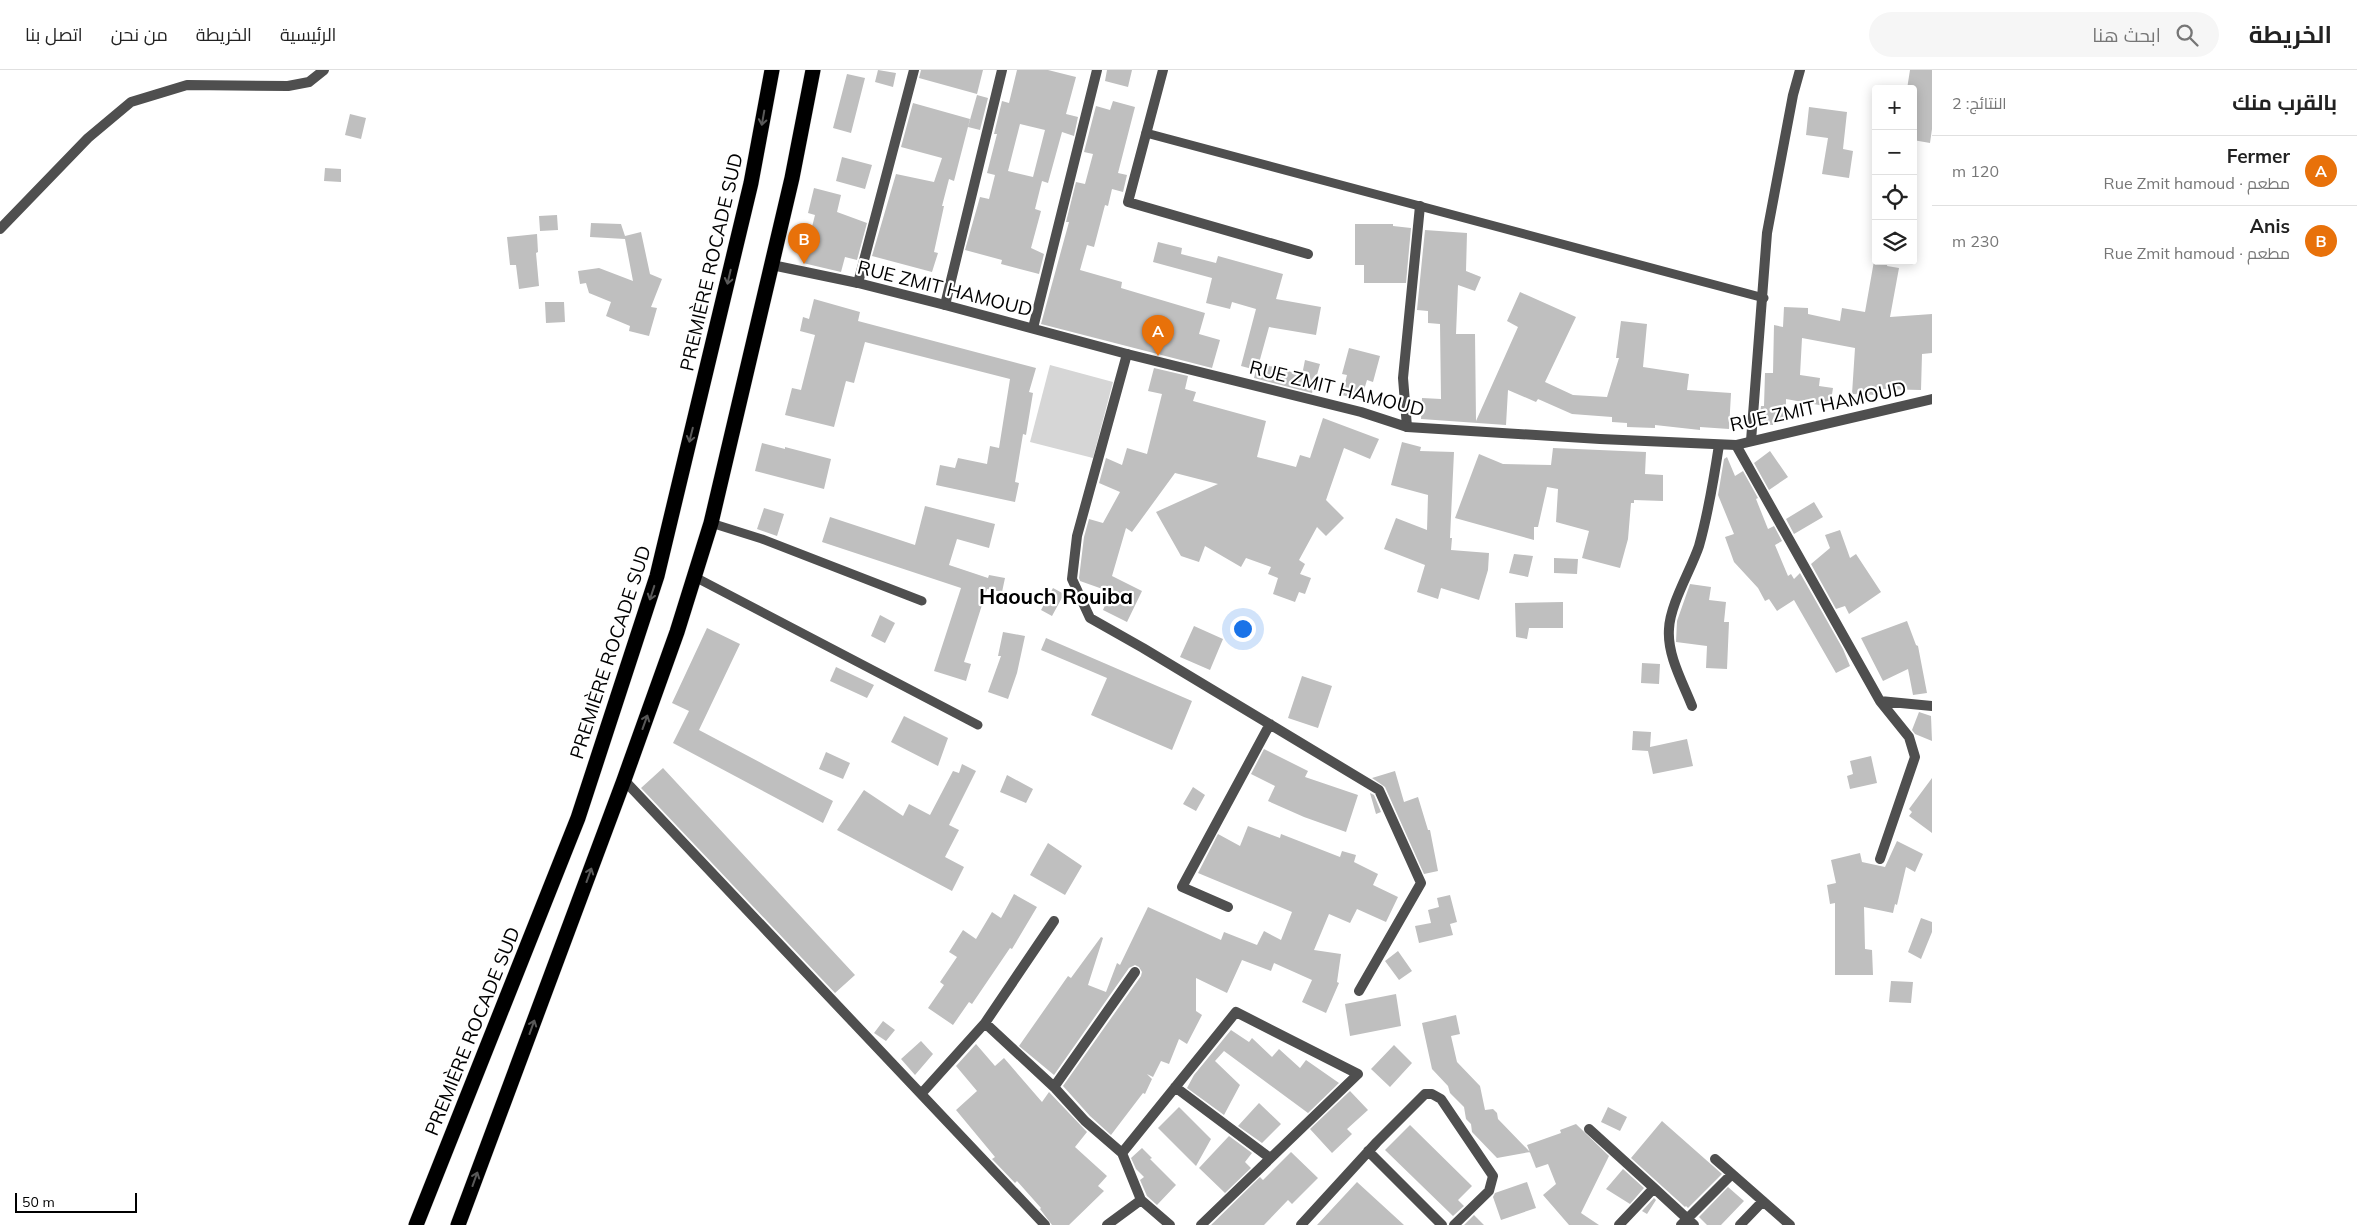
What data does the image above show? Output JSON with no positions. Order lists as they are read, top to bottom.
{
  "streets": {
    "highway": ["PREMIÈRE ROCADE SUD"],
    "street": ["RUE ZMIT HAMOUD"]
  },
  "districts": ["Haouch Rouiba"],
  "scale_bar": "50 m",
  "page": {
    "header": "الخريطة",
    "search": "ابحث هنا",
    "nav": [
      "الرئيسية",
      "الخريطة",
      "من نحن",
      "اتصل بنا"
    ],
    "heading": ["بالقرب منك", "النتائج: 2"],
    "map_buttons": ["+", "−"],
    "list": [
      {
        "mark": "A",
        "name": "Fermer",
        "note": "مطعم · Rue Zmit hamoud",
        "value": "120 m"
      },
      {
        "mark": "B",
        "name": "Anis",
        "note": "مطعم · Rue Zmit hamoud",
        "value": "230 m"
      }
    ],
    "pins": ["B", "A"],
    "scale": "50 m"
  }
}
